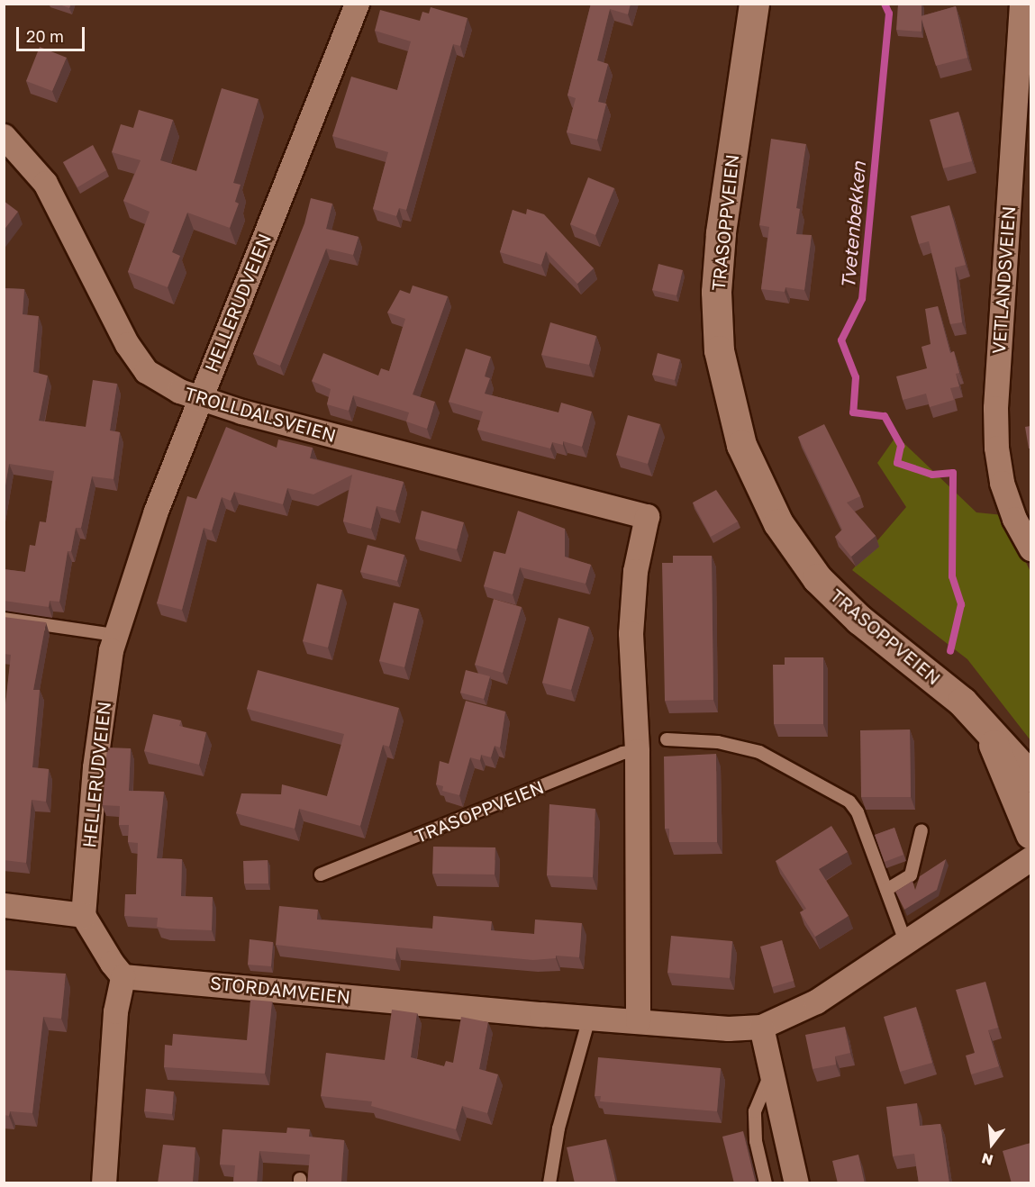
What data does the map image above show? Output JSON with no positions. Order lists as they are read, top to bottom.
{
  "streets": {
    "main road": ["TRASOPPVEIEN"],
    "street": [
      "VETLANDSVEIEN",
      "HELLERUDVEIEN",
      "TROLLDALSVEIEN",
      "STORDAMVEIEN"
    ]
  },
  "crossings": [
    ["TRASOPPVEIEN", "TROLLDALSVEIEN"],
    ["HELLERUDVEIEN", "TROLLDALSVEIEN"]
  ],
  "water": ["Tvetenbekken"],
  "scale_bar": "20 m",
  "north": "bottom"
}
